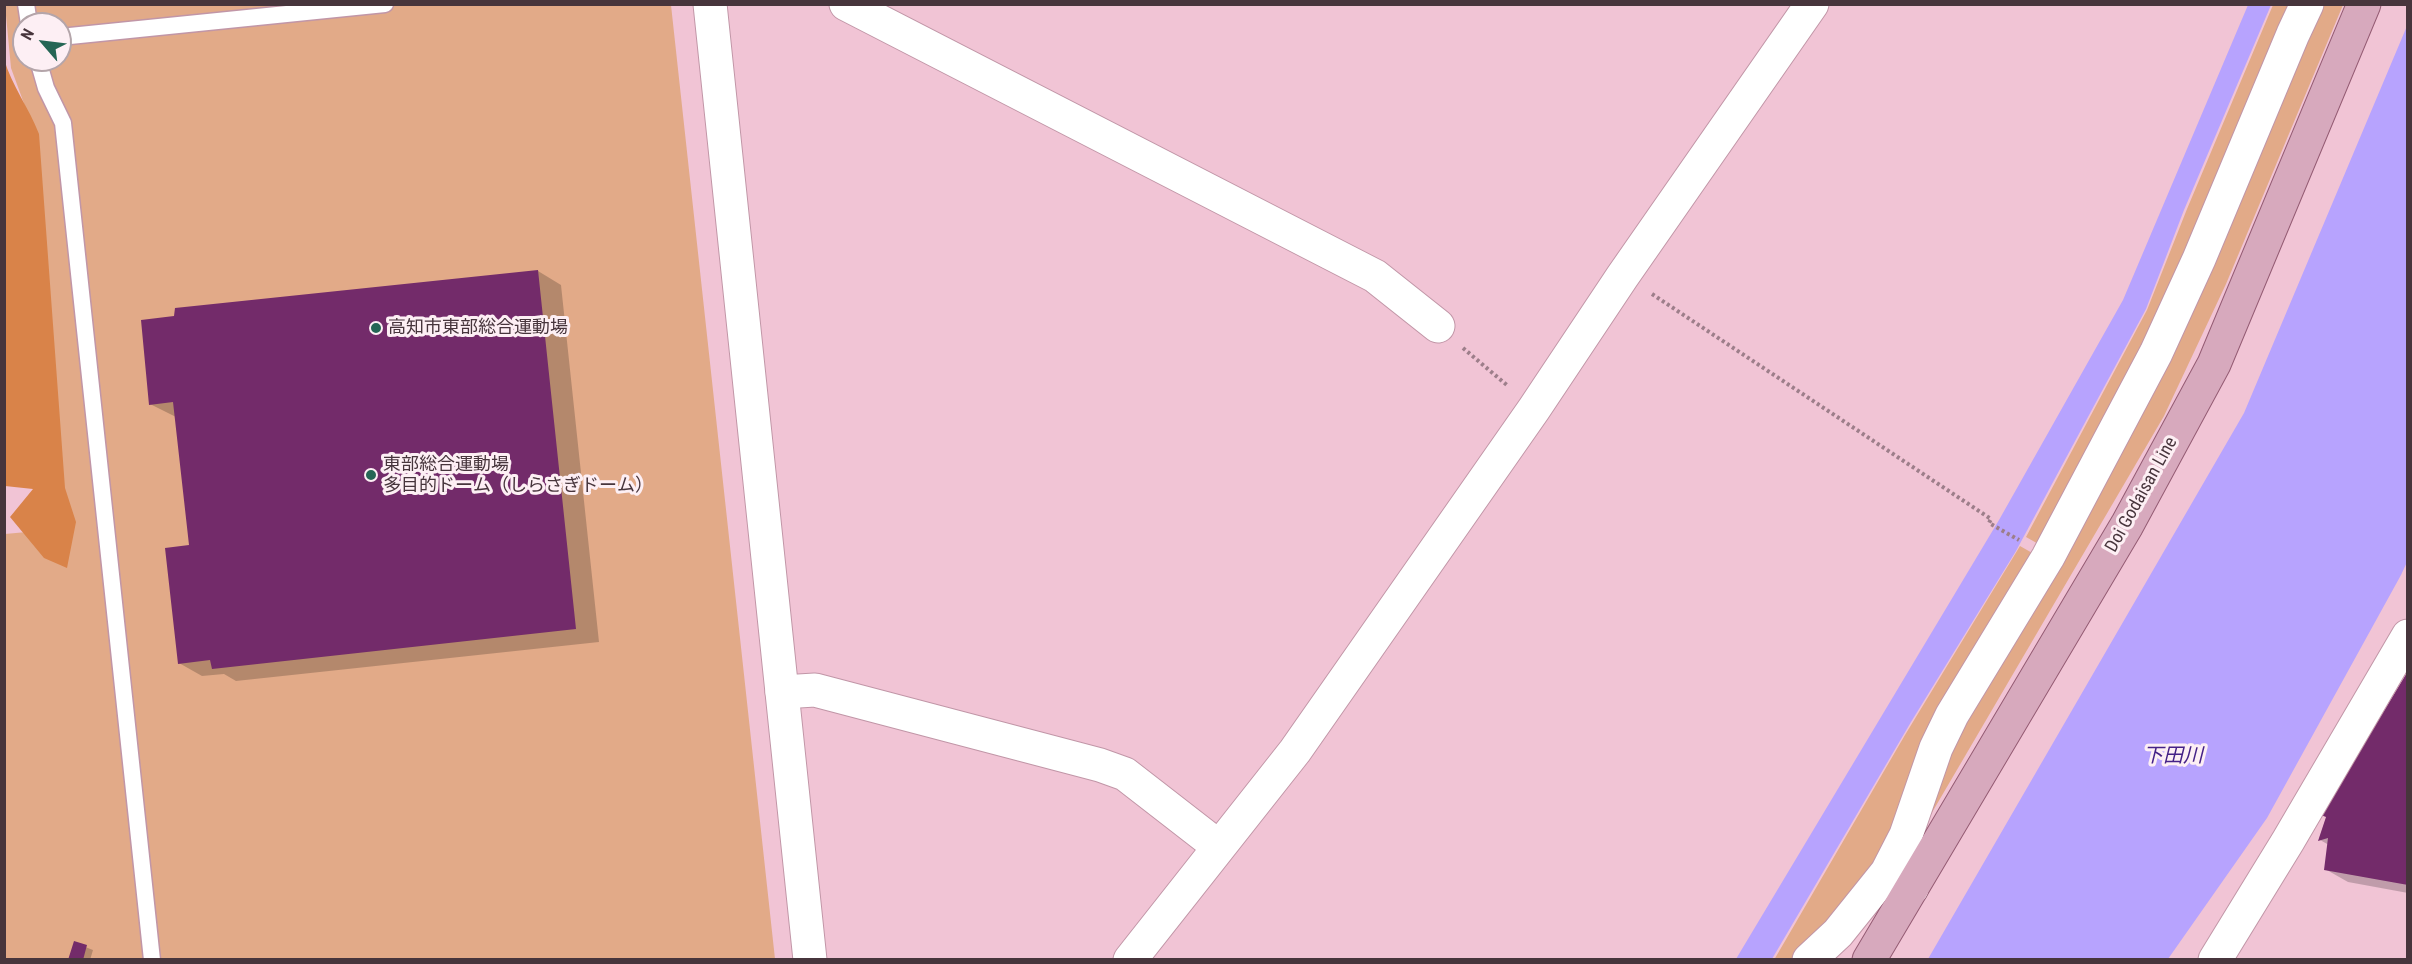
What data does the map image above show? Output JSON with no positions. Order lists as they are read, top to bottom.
{
  "streets": {
    "main road": ["Doi Godaisan Line"]
  },
  "water": ["下田川"],
  "places": ["高知市東部総合運動場", "東部総合運動場 多目的ドーム（しらさぎドーム）"],
  "north": "top left"
}
